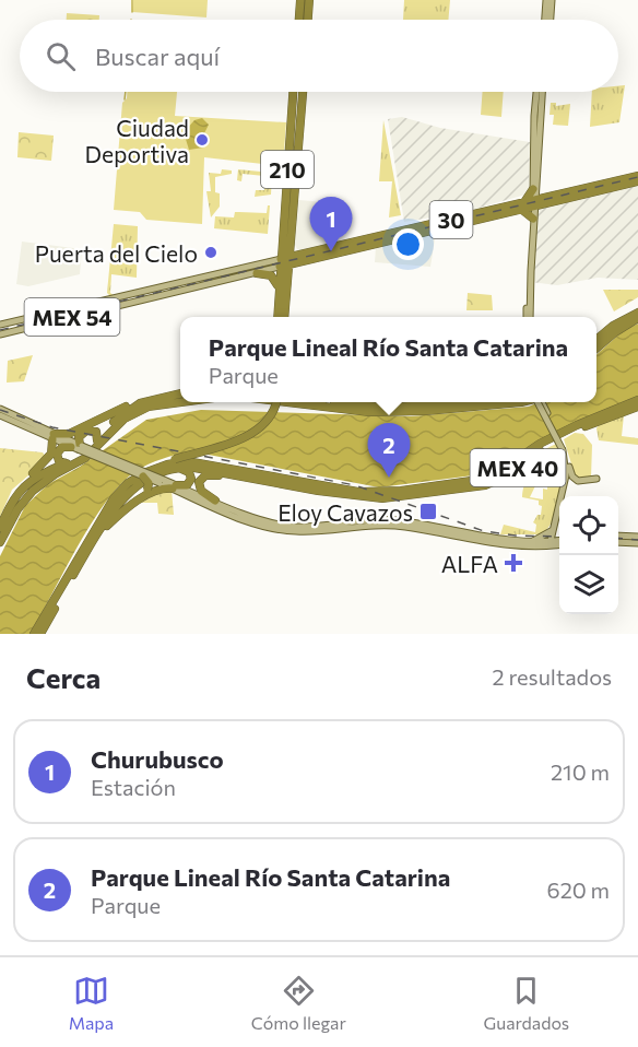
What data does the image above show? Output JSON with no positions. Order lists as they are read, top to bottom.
{
  "streets": {
    "highway": ["210", "30", "MEX 40"],
    "main road": ["MEX 54"]
  },
  "crossings": [
    ["210", "30"],
    ["30", "MEX 54"]
  ],
  "places": {
    "other": ["Ciudad Deportiva", "Puerta del Cielo"],
    "transit": ["Eloy Cavazos"],
    "health": ["ALFA"]
  },
  "page": {
    "search": "Buscar aquí",
    "pins": ["1", "2"],
    "popup": ["Parque Lineal Río Santa Catarina", "Parque"],
    "heading": ["Cerca", "2 resultados"],
    "list": [
      {
        "mark": "1",
        "name": "Churubusco",
        "note": "Estación",
        "value": "210 m"
      },
      {
        "mark": "2",
        "name": "Parque Lineal Río Santa Catarina",
        "note": "Parque",
        "value": "620 m"
      }
    ],
    "nav": ["Mapa", "Cómo llegar", "Guardados"]
  }
}
